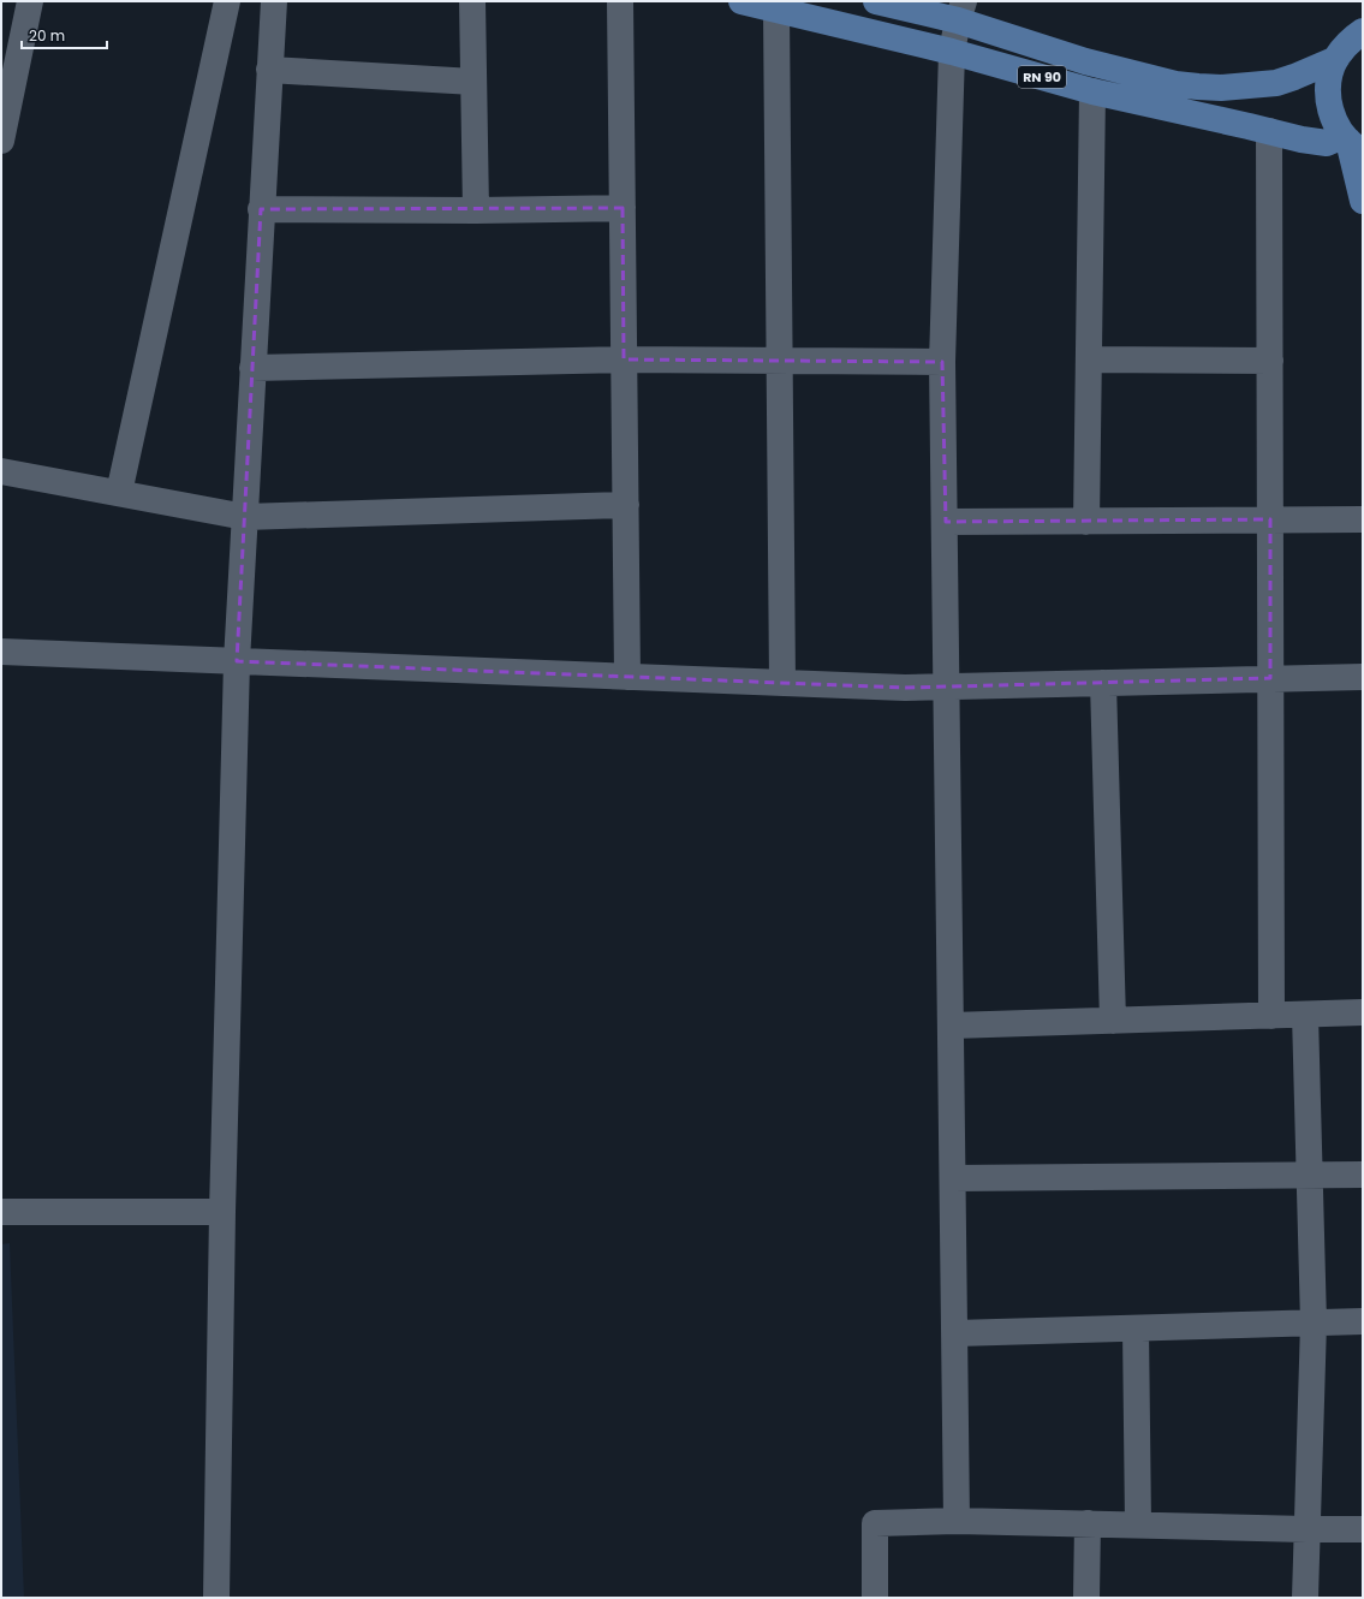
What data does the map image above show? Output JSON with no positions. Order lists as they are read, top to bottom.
{
  "streets": {
    "main road": ["RN 90"]
  },
  "scale_bar": "20 m"
}
